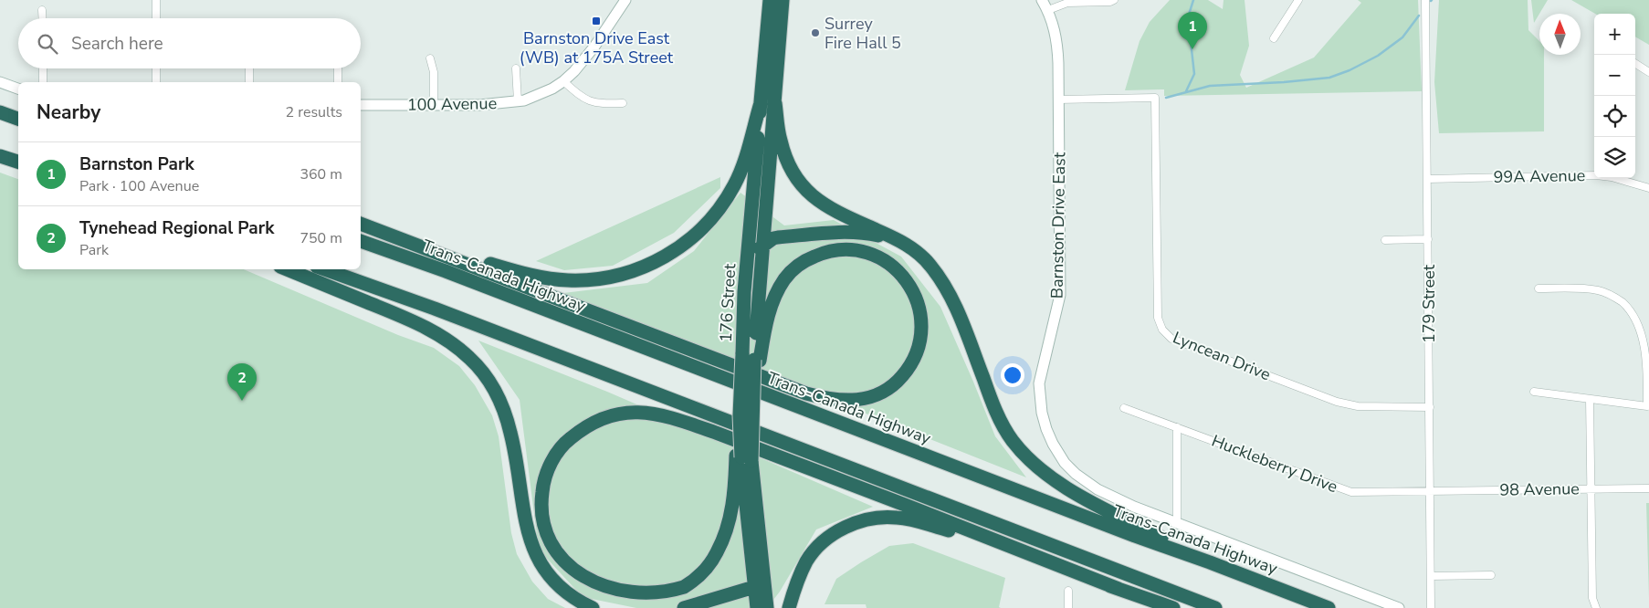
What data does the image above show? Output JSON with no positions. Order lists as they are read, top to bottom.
{
  "streets": {
    "highway": ["Trans-Canada Highway", "176 Street"],
    "street": [
      "100 Avenue",
      "99A Avenue",
      "Barnston Drive East",
      "179 Street",
      "Lyncean Drive",
      "Huckleberry Drive",
      "98 Avenue"
    ]
  },
  "crossings": [
    ["99A Avenue", "179 Street"],
    ["Barnston Drive East", "Lyncean Drive"],
    ["179 Street", "Lyncean Drive"],
    ["179 Street", "Huckleberry Drive"],
    ["179 Street", "98 Avenue"],
    ["Huckleberry Drive", "98 Avenue"]
  ],
  "places": {
    "transit": ["Barnston Drive East (WB) at 175A Street"],
    "other": ["Surrey Fire Hall 5"]
  },
  "north": "top",
  "page": {
    "pins": ["1", "2"],
    "map_buttons": ["+", "−"],
    "search": "Search here",
    "heading": ["Nearby", "2 results"],
    "list": [
      {
        "mark": "1",
        "name": "Barnston Park",
        "note": "Park · 100 Avenue",
        "value": "360 m"
      },
      {
        "mark": "2",
        "name": "Tynehead Regional Park",
        "note": "Park",
        "value": "750 m"
      }
    ]
  }
}
